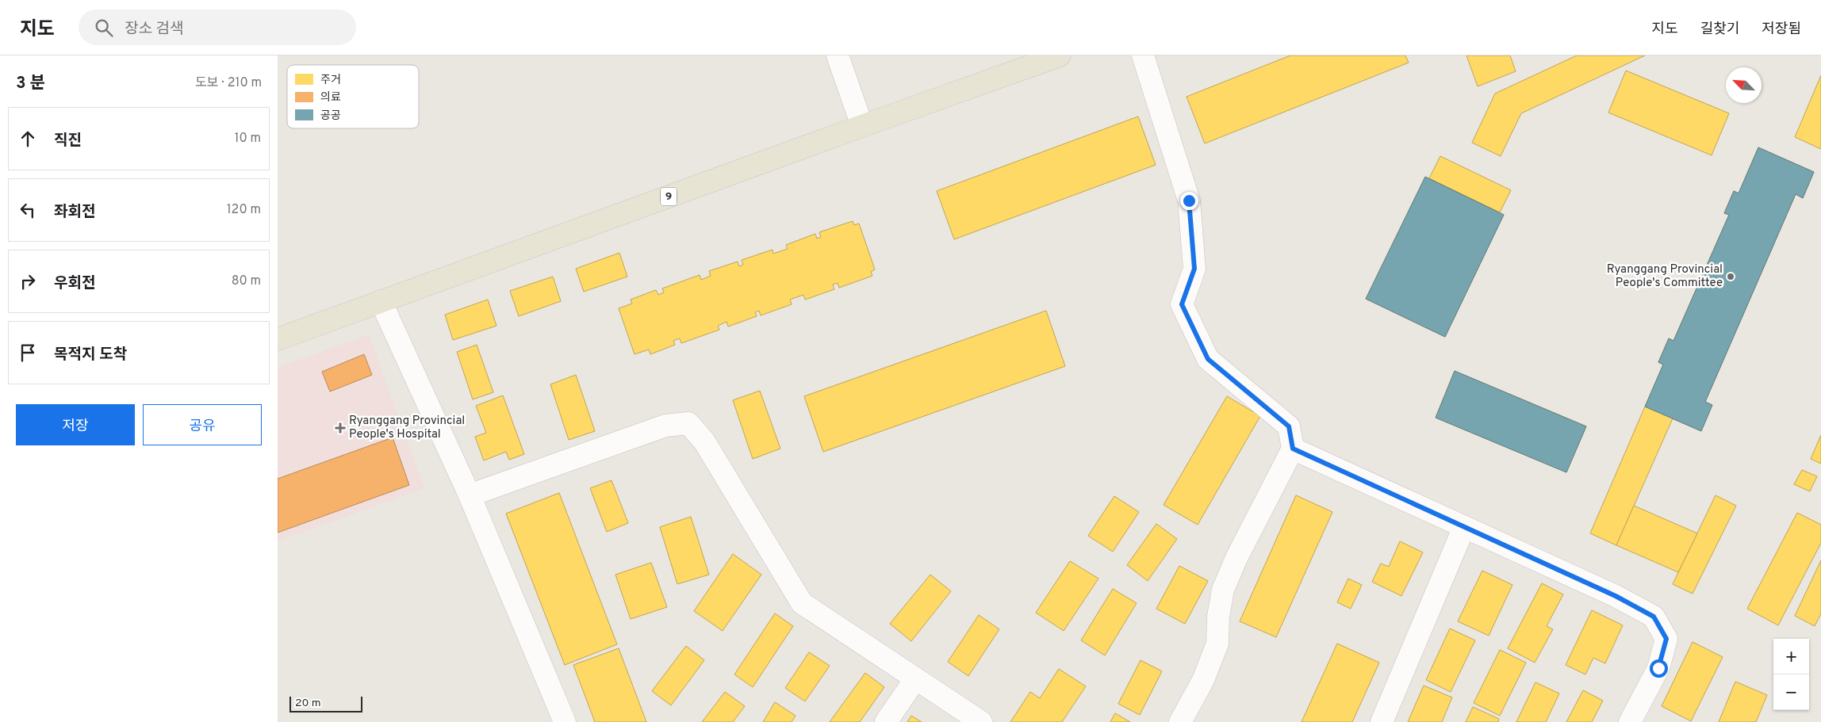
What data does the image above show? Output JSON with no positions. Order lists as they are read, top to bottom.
{
  "streets": {
    "main road": ["9"]
  },
  "places": {
    "other": ["Ryanggang Provincial People's Committee"],
    "health": ["Ryanggang Provincial People's Hospital"]
  },
  "legend": ["주거", "의료", "공공"],
  "scale_bar": "20 m",
  "north": "top left",
  "page": {
    "header": "지도",
    "search": "장소 검색",
    "nav": ["지도", "길찾기", "저장됨"],
    "heading": ["3 분", "도보 · 210 m"],
    "list": [
      ["직진", "10 m"],
      ["좌회전", "120 m"],
      ["우회전", "80 m"],
      "목적지 도착"
    ],
    "buttons": ["저장", "공유"],
    "map_buttons": ["+", "−"],
    "scale": "20 m"
  }
}
